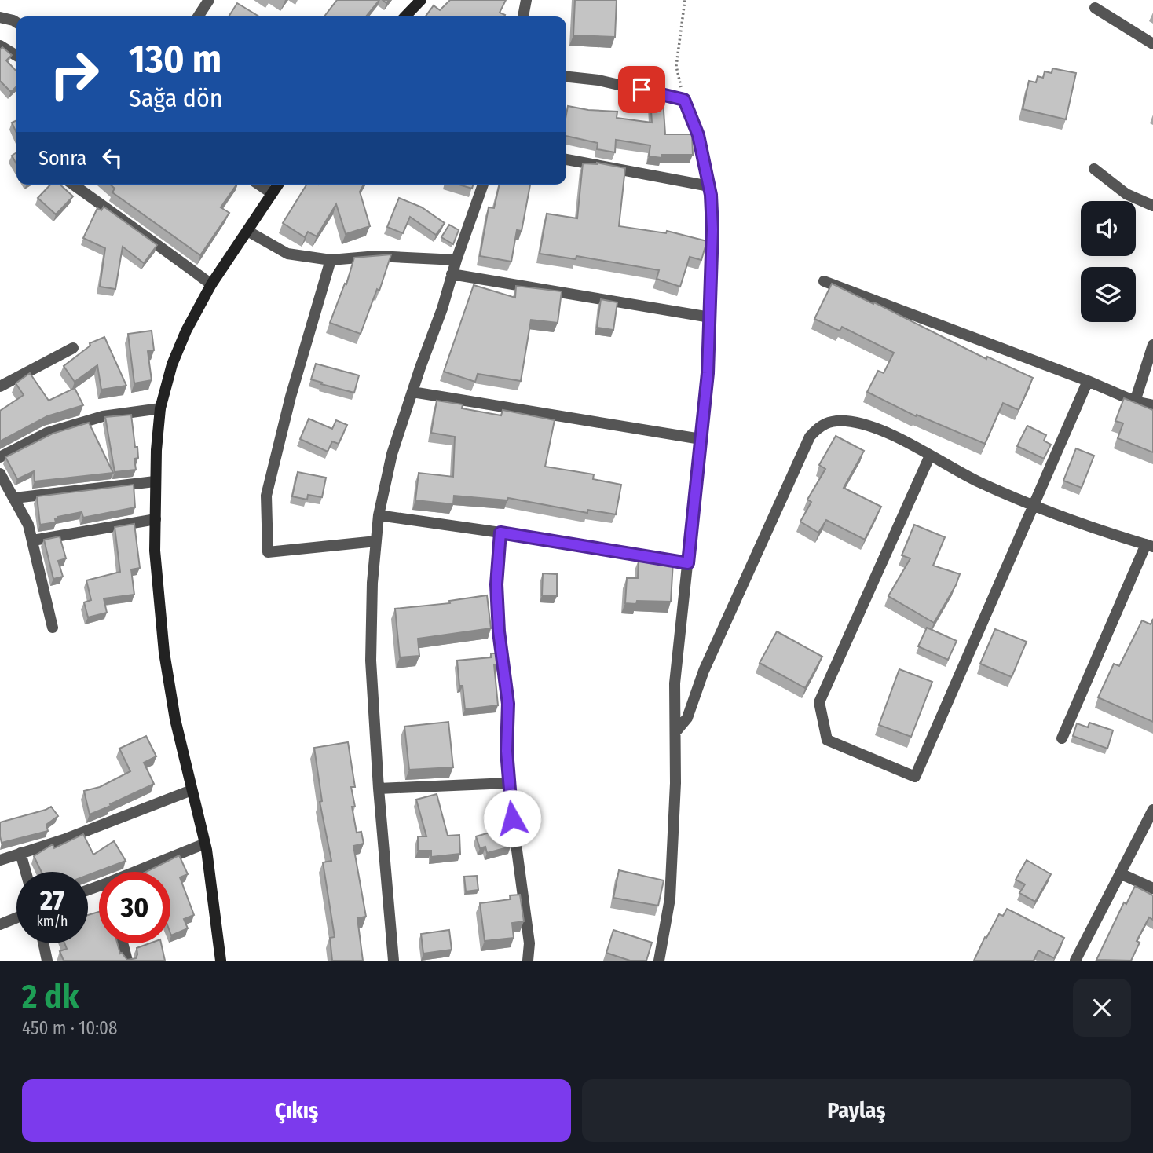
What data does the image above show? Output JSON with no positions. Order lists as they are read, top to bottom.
{
  "page": {
    "turn": ["130 m", "Sağa dön"],
    "then": "Sonra",
    "speed": "27 km/h",
    "limit": "30",
    "heading": ["2 dk", "450 m · 10:08"],
    "buttons": ["Çıkış", "Paylaş"]
  }
}
